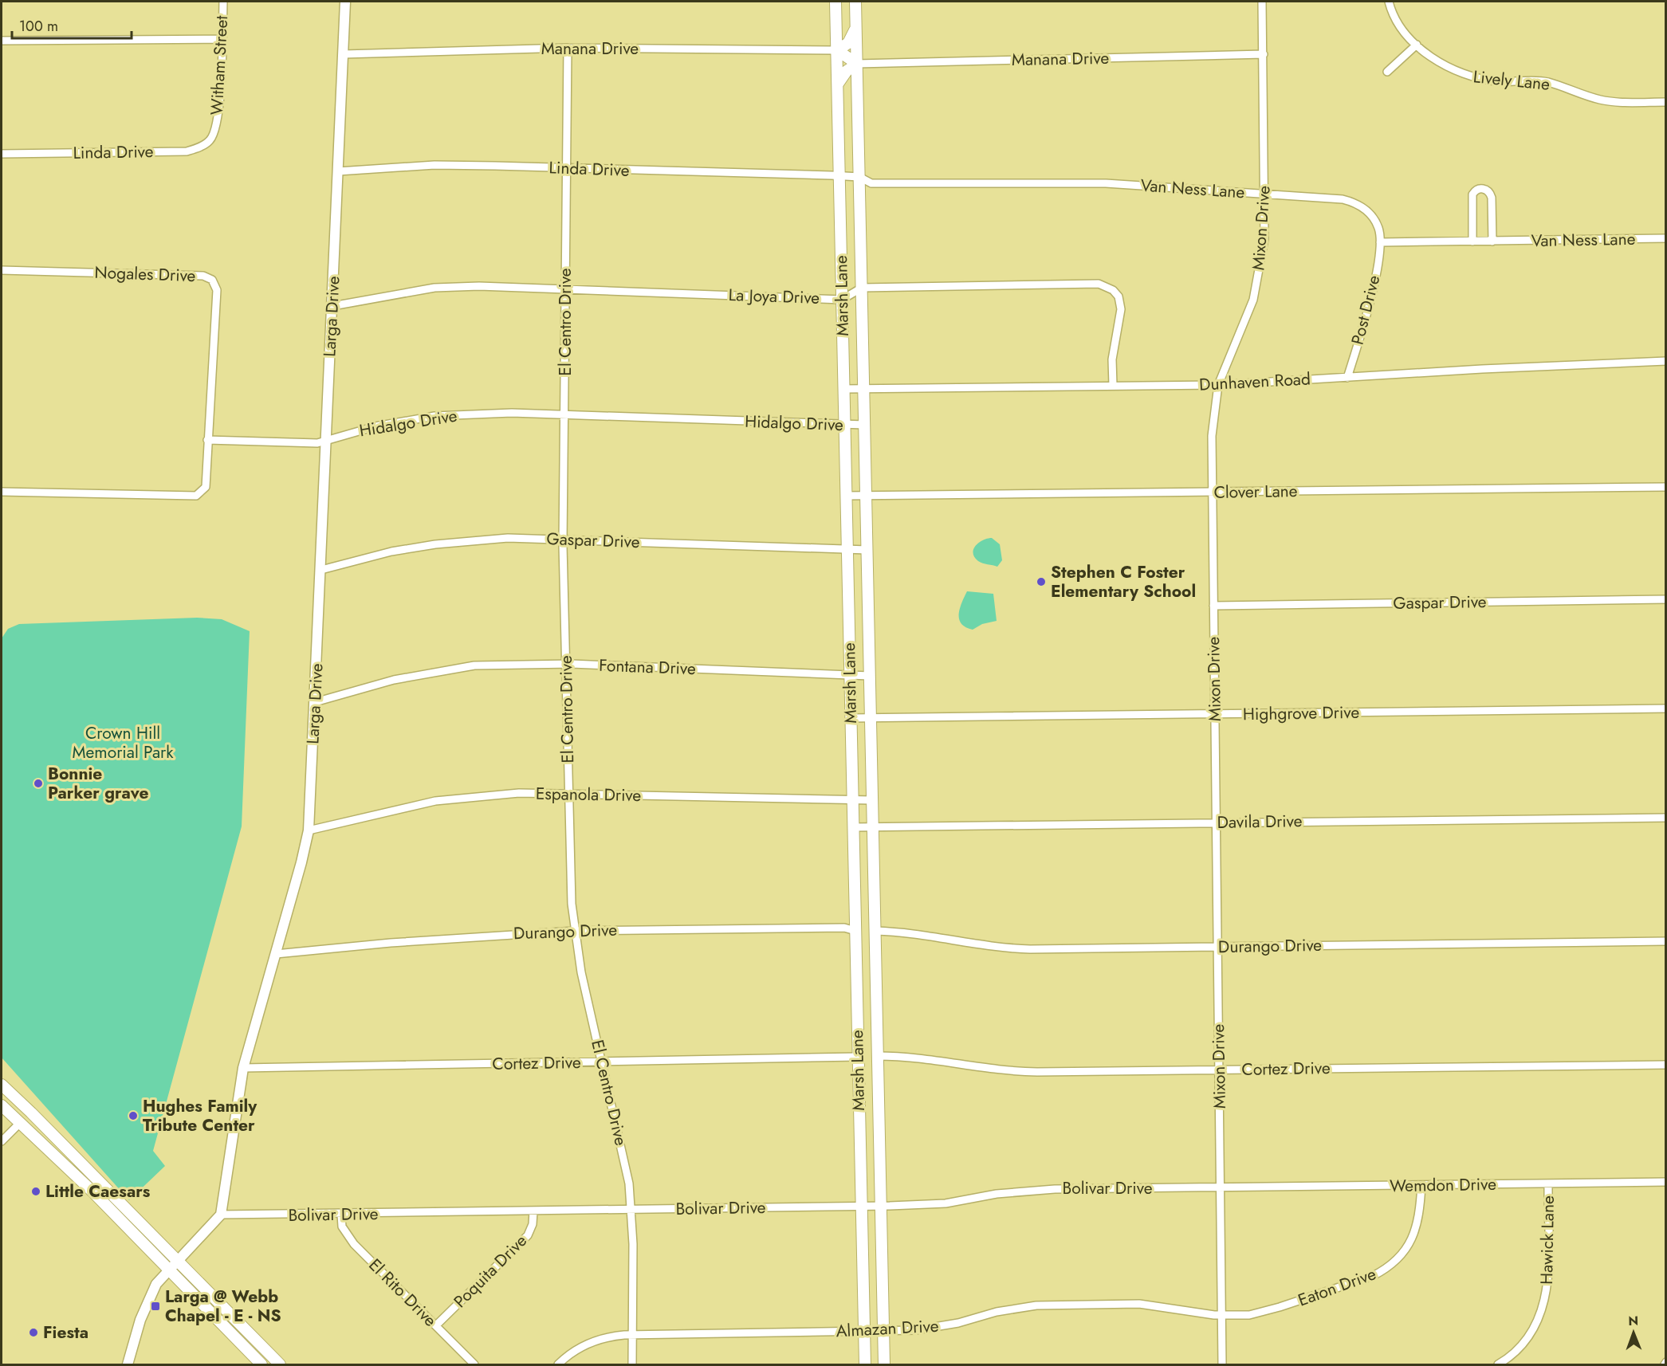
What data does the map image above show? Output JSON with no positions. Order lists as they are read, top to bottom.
{
  "streets": {
    "main road": ["Marsh Lane"],
    "street": [
      "Manana Drive",
      "Witham Street",
      "Lively Lane",
      "Linda Drive",
      "Van Ness Lane",
      "Mixon Drive",
      "Nogales Drive",
      "La Joya Drive",
      "Post Drive",
      "Larga Drive",
      "El Centro Drive",
      "Dunhaven Road",
      "Hidalgo Drive",
      "Clover Lane",
      "Gaspar Drive",
      "Fontana Drive",
      "Highgrove Drive",
      "Espanola Drive",
      "Davila Drive",
      "Durango Drive",
      "Cortez Drive",
      "Wemdon Drive",
      "Bolivar Drive",
      "Hawick Lane",
      "Poquita Drive",
      "Eaton Drive",
      "El Rito Drive",
      "Almazan Drive"
    ]
  },
  "crossings": [
    ["Manana Drive", "Mixon Drive"],
    ["Manana Drive", "Marsh Lane"],
    ["Manana Drive", "Larga Drive"],
    ["Manana Drive", "El Centro Drive"],
    ["Witham Street", "Linda Drive"],
    ["Linda Drive", "Van Ness Lane"],
    ["Linda Drive", "Marsh Lane"],
    ["Linda Drive", "Larga Drive"],
    ["Linda Drive", "El Centro Drive"],
    ["Van Ness Lane", "Mixon Drive"],
    ["Van Ness Lane", "Marsh Lane"],
    ["Van Ness Lane", "Post Drive"],
    ["Mixon Drive", "Dunhaven Road"],
    ["Mixon Drive", "Clover Lane"],
    ["Mixon Drive", "Gaspar Drive"],
    ["Mixon Drive", "Highgrove Drive"],
    ["Mixon Drive", "Davila Drive"],
    ["Mixon Drive", "Durango Drive"],
    ["Mixon Drive", "Cortez Drive"],
    ["Mixon Drive", "Wemdon Drive"],
    ["Mixon Drive", "Bolivar Drive"],
    ["Mixon Drive", "Eaton Drive"],
    ["Mixon Drive", "Almazan Drive"],
    ["Nogales Drive", "Hidalgo Drive"],
    ["Marsh Lane", "La Joya Drive"],
    ["Marsh Lane", "Dunhaven Road"],
    ["Marsh Lane", "Hidalgo Drive"],
    ["Marsh Lane", "Clover Lane"],
    ["Marsh Lane", "Gaspar Drive"],
    ["Marsh Lane", "Fontana Drive"],
    ["Marsh Lane", "Highgrove Drive"],
    ["Marsh Lane", "Espanola Drive"],
    ["Marsh Lane", "Davila Drive"],
    ["Marsh Lane", "Durango Drive"],
    ["Marsh Lane", "Cortez Drive"],
    ["Marsh Lane", "Bolivar Drive"],
    ["Marsh Lane", "Almazan Drive"],
    ["La Joya Drive", "Larga Drive"],
    ["La Joya Drive", "El Centro Drive"],
    ["La Joya Drive", "Dunhaven Road"],
    ["Post Drive", "Dunhaven Road"],
    ["Larga Drive", "Hidalgo Drive"],
    ["Larga Drive", "Gaspar Drive"],
    ["Larga Drive", "Fontana Drive"],
    ["Larga Drive", "Espanola Drive"],
    ["Larga Drive", "Durango Drive"],
    ["Larga Drive", "Cortez Drive"],
    ["Larga Drive", "Bolivar Drive"],
    ["El Centro Drive", "Hidalgo Drive"],
    ["El Centro Drive", "Gaspar Drive"],
    ["El Centro Drive", "Fontana Drive"],
    ["El Centro Drive", "Espanola Drive"],
    ["El Centro Drive", "Durango Drive"],
    ["El Centro Drive", "Cortez Drive"],
    ["El Centro Drive", "Bolivar Drive"],
    ["El Centro Drive", "Almazan Drive"],
    ["Wemdon Drive", "Bolivar Drive"],
    ["Wemdon Drive", "Hawick Lane"],
    ["Wemdon Drive", "Eaton Drive"],
    ["Bolivar Drive", "Poquita Drive"],
    ["Bolivar Drive", "El Rito Drive"],
    ["Poquita Drive", "El Rito Drive"],
    ["Eaton Drive", "Almazan Drive"]
  ],
  "parks": ["Crown Hill Memorial Park"],
  "places": {
    "other": [
      "Stephen C Foster Elementary School",
      "Bonnie Parker grave",
      "Hughes Family Tribute Center",
      "Little Caesars",
      "Fiesta"
    ],
    "transit": ["Larga @ Webb Chapel - E - NS"]
  },
  "scale_bar": "100 m",
  "north": "top"
}
